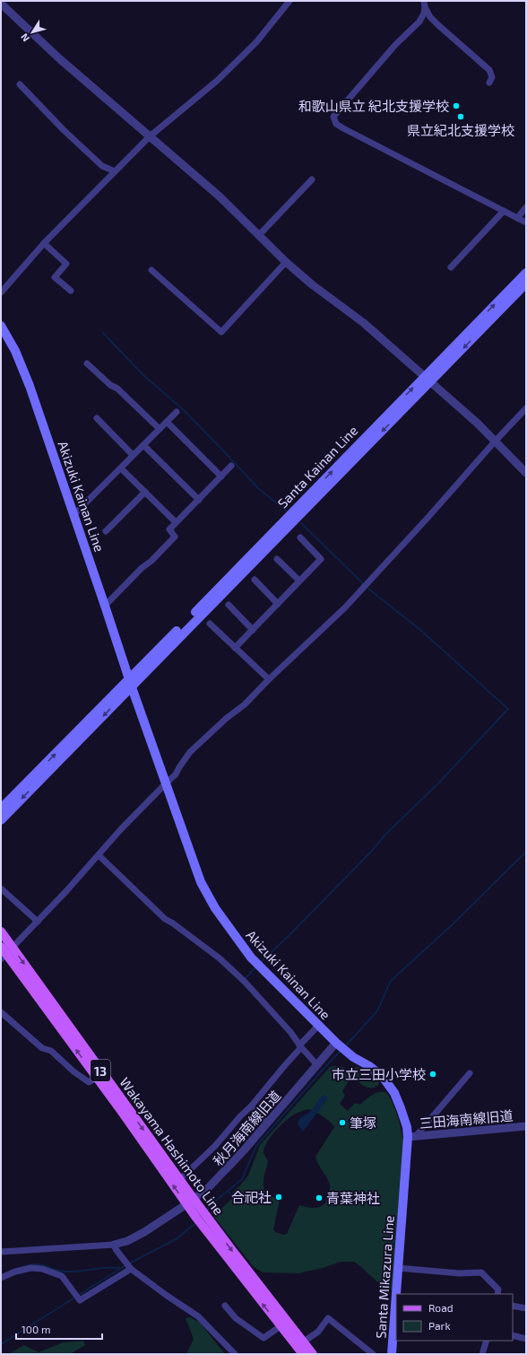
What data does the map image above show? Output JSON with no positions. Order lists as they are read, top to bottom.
{
  "streets": {
    "main road": [
      "Santa Kainan Line",
      "Akizuki Kainan Line",
      "13",
      "Wakayama Hashimoto Line",
      "Santa Mikazura Line"
    ],
    "street": ["三田海南線旧道", "秋月海南線旧道"]
  },
  "crossings": [
    ["Santa Kainan Line", "Akizuki Kainan Line"],
    ["Akizuki Kainan Line", "三田海南線旧道"],
    ["Akizuki Kainan Line", "秋月海南線旧道"],
    ["Akizuki Kainan Line", "Santa Mikazura Line"],
    ["三田海南線旧道", "Santa Mikazura Line"],
    ["秋月海南線旧道", "Wakayama Hashimoto Line"]
  ],
  "places": [
    "和歌山県立 紀北支援学校",
    "県立紀北支援学校",
    "市立三田小学校",
    "筆塚",
    "合祀社",
    "青葉神社"
  ],
  "legend": ["Road", "Park"],
  "scale_bar": "100 m",
  "north": "bottom left"
}
